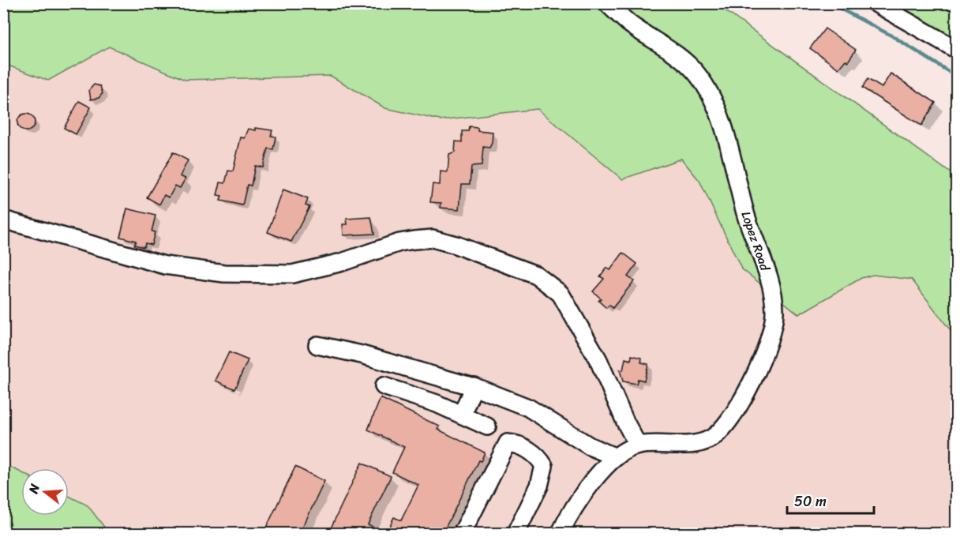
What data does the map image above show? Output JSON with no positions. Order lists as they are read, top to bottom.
{
  "streets": {
    "street": ["Lopez Road"]
  },
  "scale_bar": "50 m",
  "north": "left"
}
